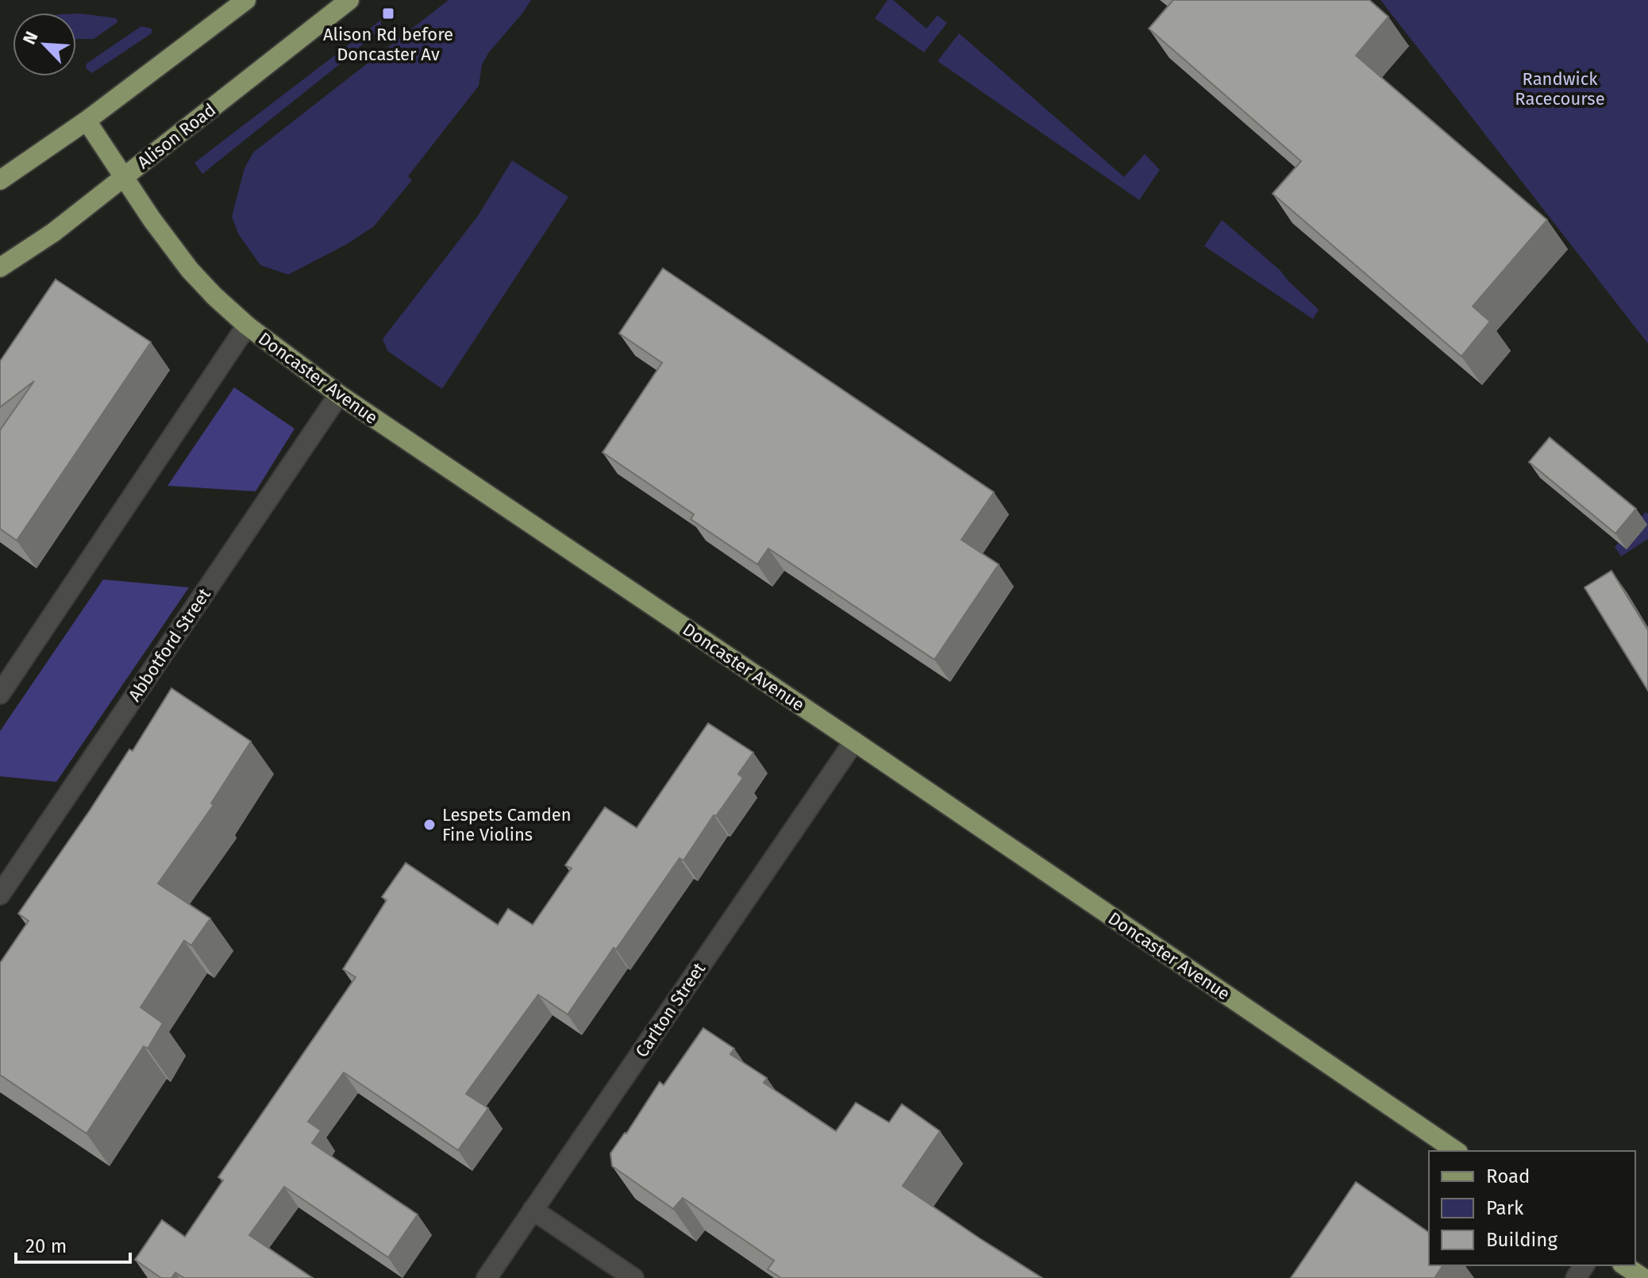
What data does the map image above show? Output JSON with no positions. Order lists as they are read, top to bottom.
{
  "streets": {
    "main road": ["Alison Road", "Doncaster Avenue"],
    "street": ["Abbotford Street", "Carlton Street"]
  },
  "crossings": [
    ["Alison Road", "Doncaster Avenue"],
    ["Doncaster Avenue", "Abbotford Street"],
    ["Doncaster Avenue", "Carlton Street"]
  ],
  "parks": ["Randwick Racecourse"],
  "places": {
    "transit": ["Alison Rd before Doncaster Av"],
    "other": ["Lespets Camden Fine Violins"]
  },
  "legend": ["Road", "Park", "Building"],
  "scale_bar": "20 m",
  "north": "top left"
}
